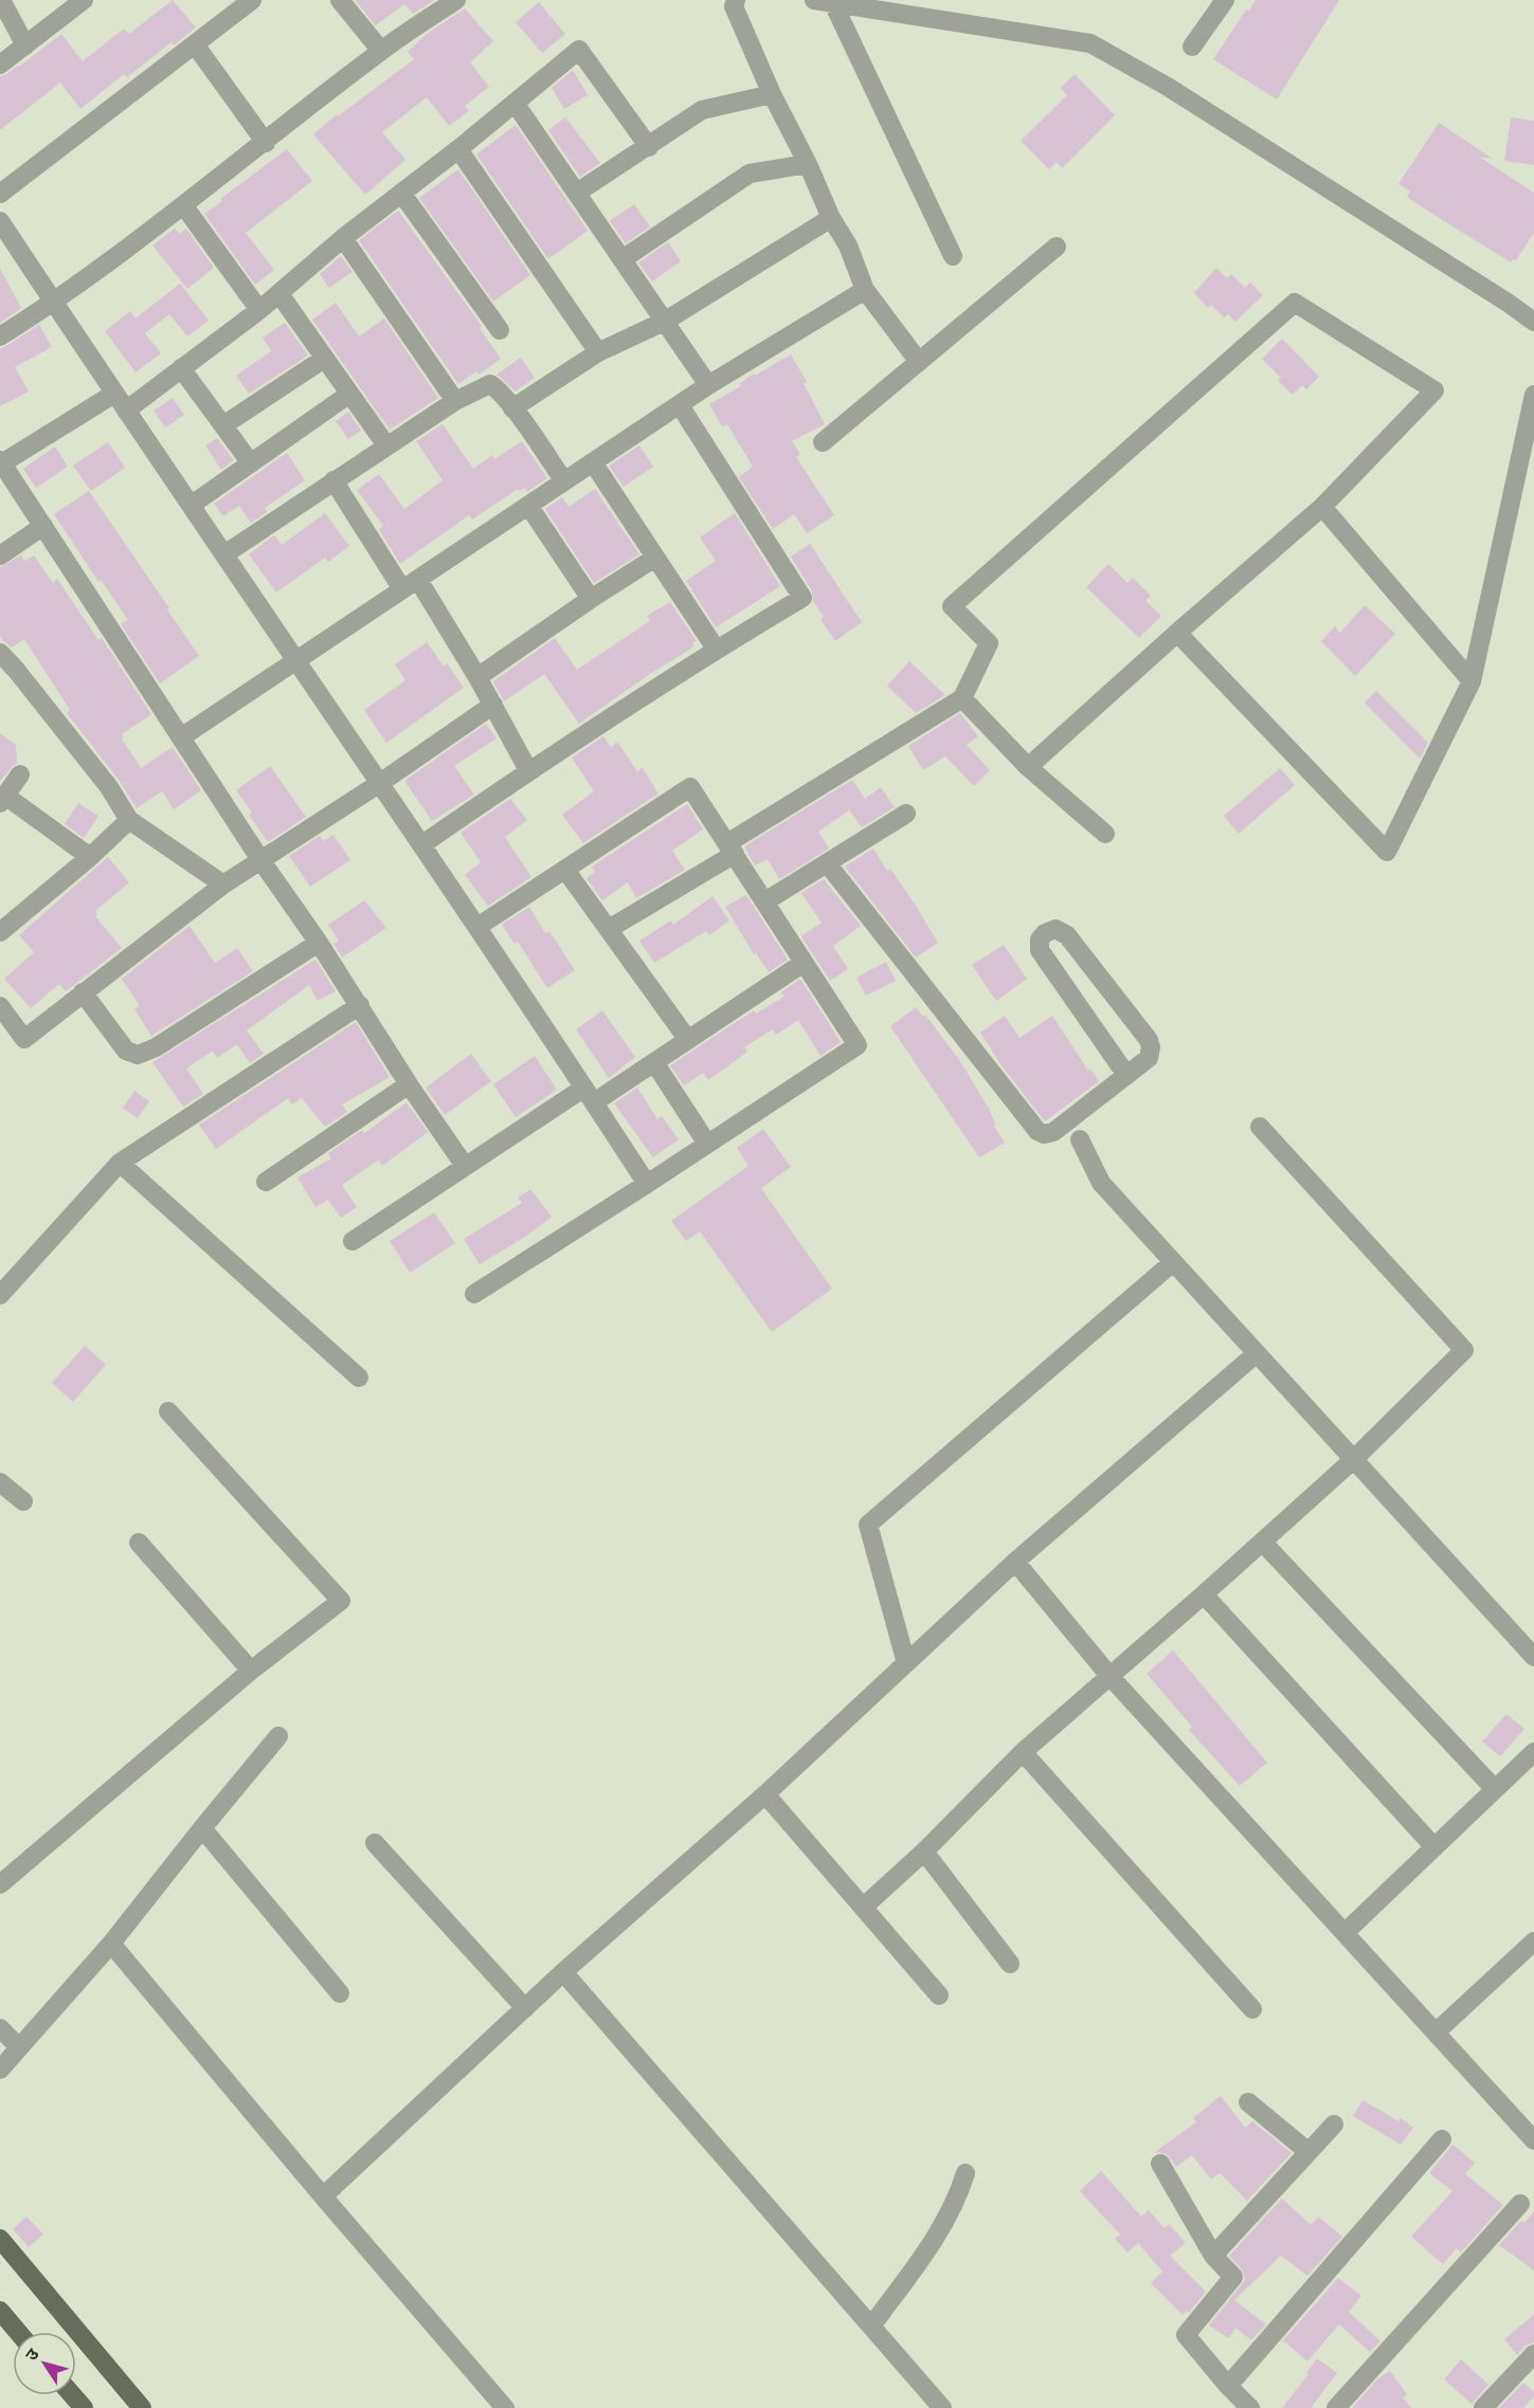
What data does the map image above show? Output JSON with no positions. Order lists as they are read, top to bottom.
{
  "north": "top left"
}
